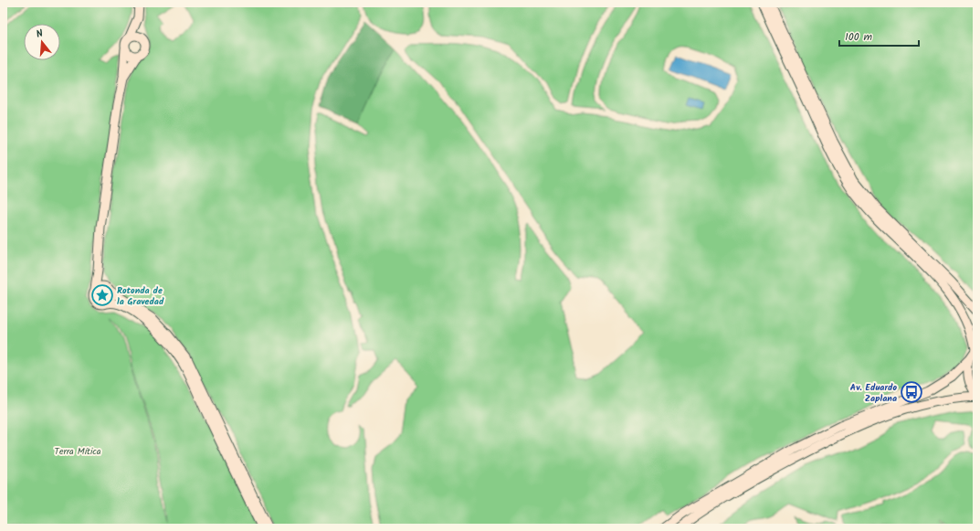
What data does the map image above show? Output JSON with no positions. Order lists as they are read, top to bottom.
{
  "parks": ["Terra Mítica"],
  "places": {
    "place": ["Rotonda de la Gravedad"],
    "bus stop": ["Av. Eduardo Zaplana"]
  },
  "scale_bar": "100 m",
  "north": "top"
}
